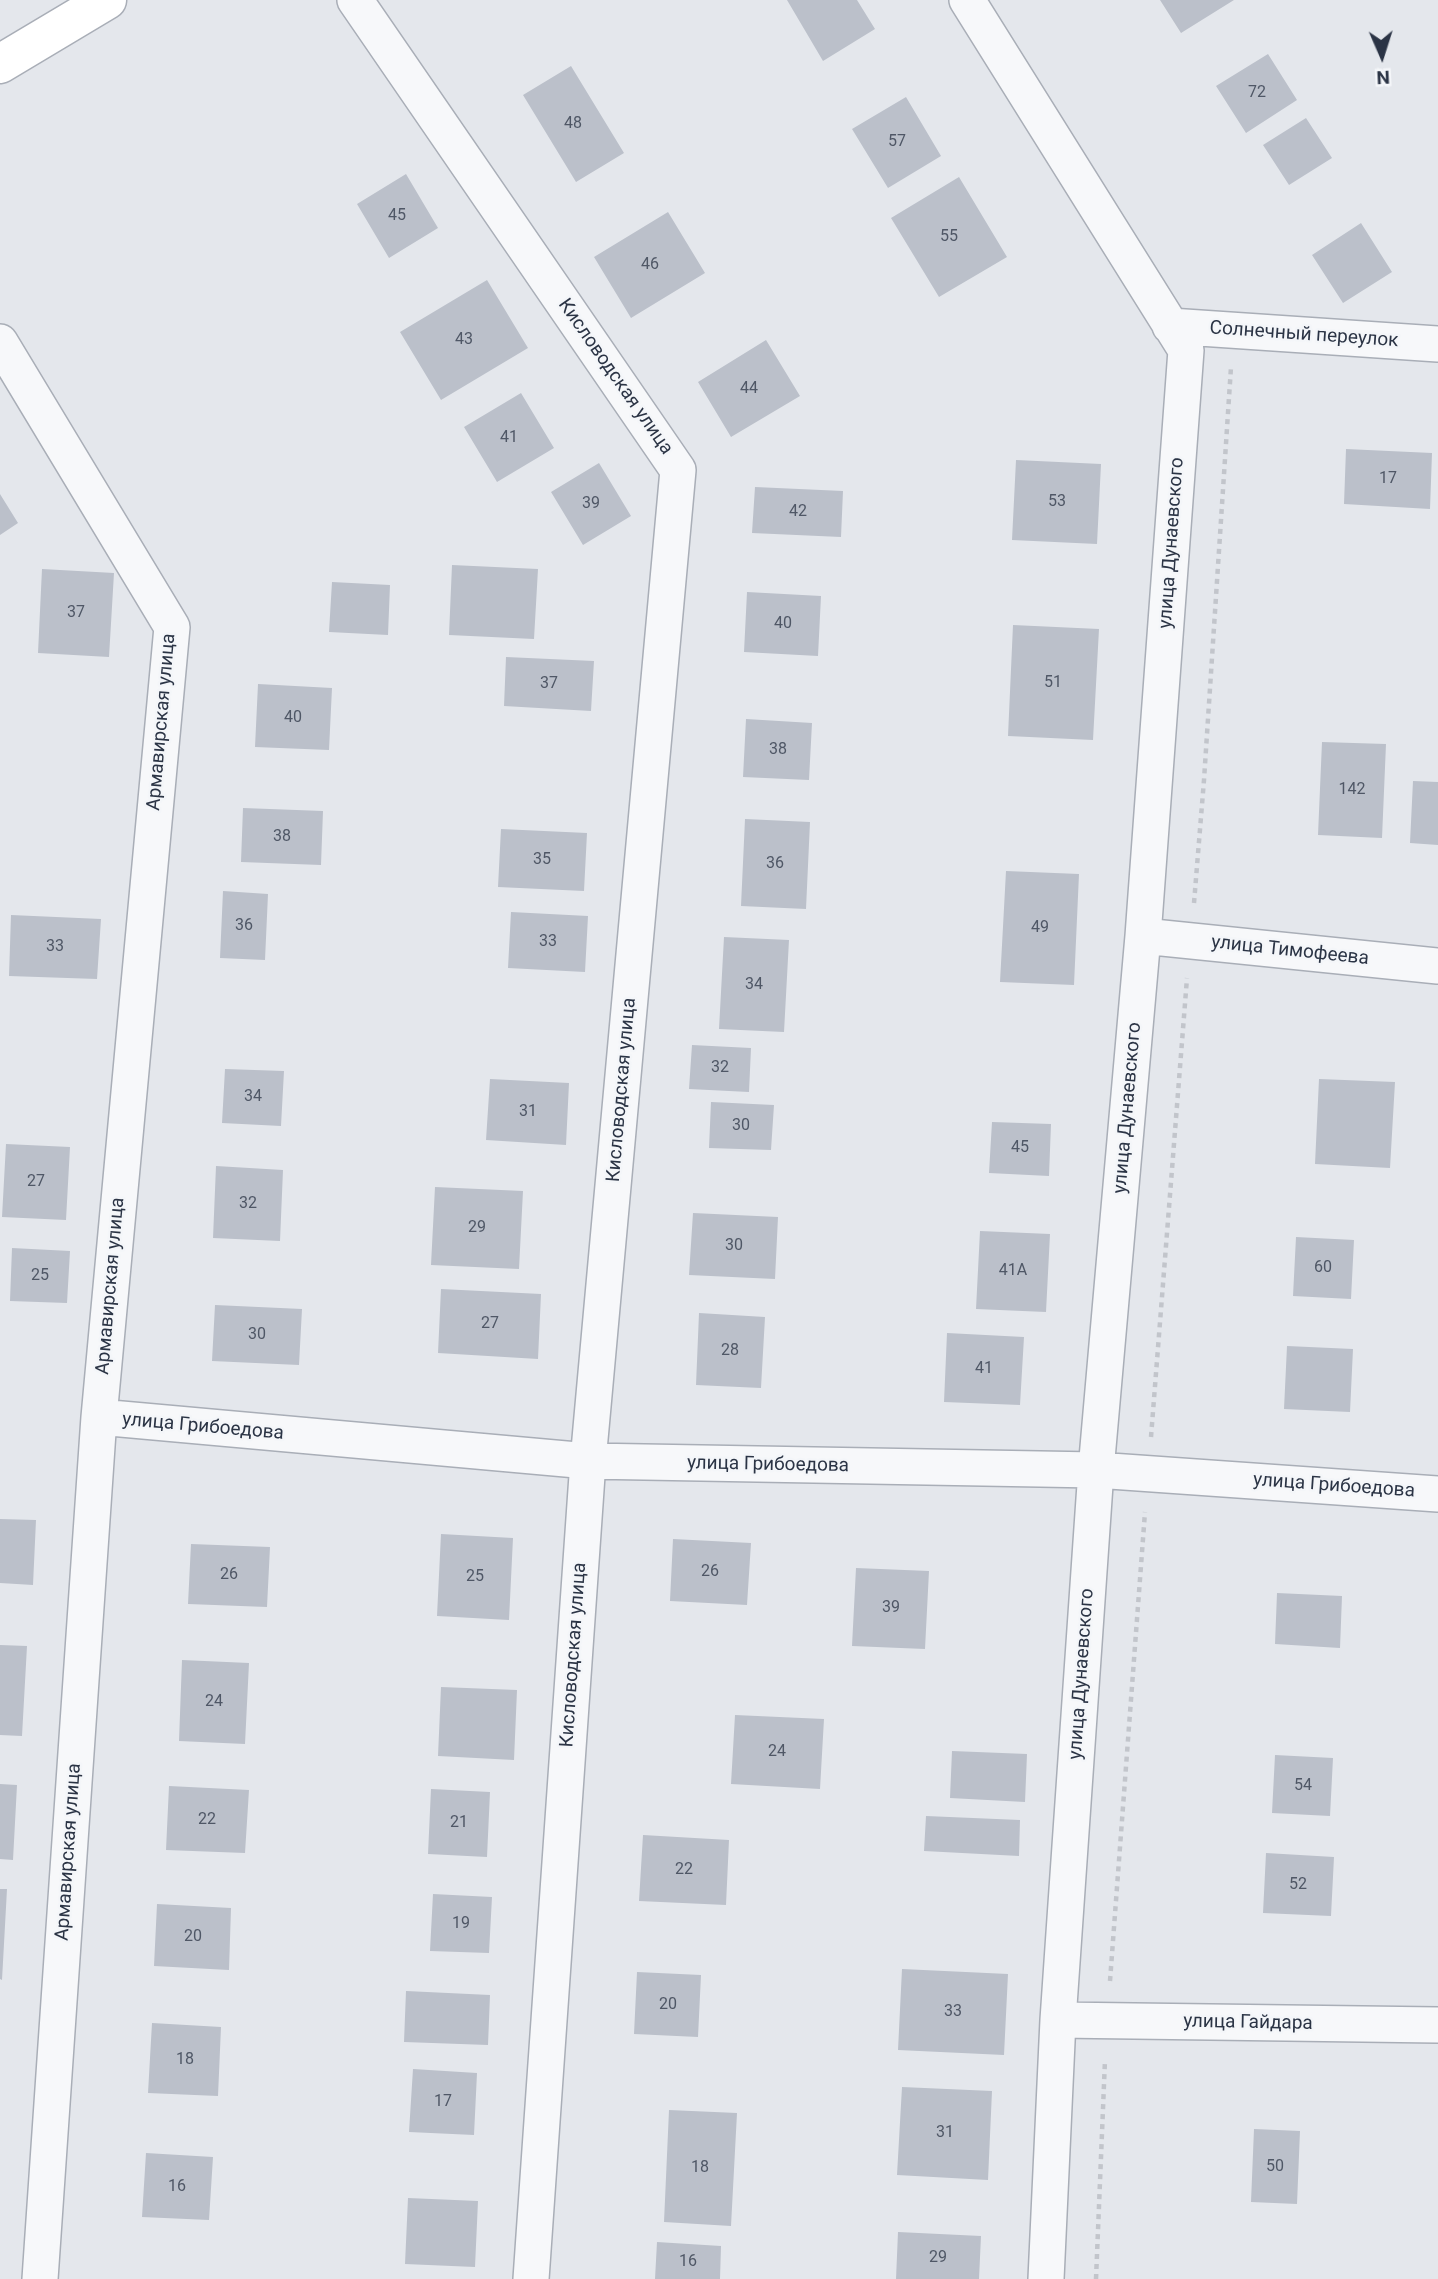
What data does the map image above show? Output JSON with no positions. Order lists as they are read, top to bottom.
{
  "streets": {
    "street": [
      "Солнечный переулок",
      "Кисловодская улица",
      "улица Дунаевского",
      "Армавирская улица",
      "улица Тимофеева",
      "улица Грибоедова",
      "улица Гайдара"
    ]
  },
  "crossings": [
    ["Солнечный переулок", "улица Дунаевского"],
    ["Кисловодская улица", "улица Грибоедова"],
    ["улица Дунаевского", "улица Тимофеева"],
    ["улица Дунаевского", "улица Грибоедова"],
    ["улица Дунаевского", "улица Гайдара"],
    ["Армавирская улица", "улица Грибоедова"]
  ],
  "house_numbers": [
    "72",
    "48",
    "57",
    "45",
    "55",
    "46",
    "43",
    "44",
    "41",
    "17",
    "53",
    "39",
    "42",
    "37",
    "40",
    "51",
    "37",
    "40",
    "38",
    "142",
    "38",
    "35",
    "36",
    "36",
    "49",
    "33",
    "33",
    "34",
    "32",
    "34",
    "31",
    "30",
    "45",
    "27",
    "32",
    "29",
    "30",
    "60",
    "41А",
    "25",
    "27",
    "30",
    "28",
    "41",
    "26",
    "26",
    "25",
    "39",
    "24",
    "24",
    "54",
    "22",
    "21",
    "22",
    "52",
    "19",
    "20",
    "20",
    "33",
    "18",
    "17",
    "31",
    "50",
    "18",
    "16",
    "29",
    "16"
  ],
  "north": "bottom"
}
